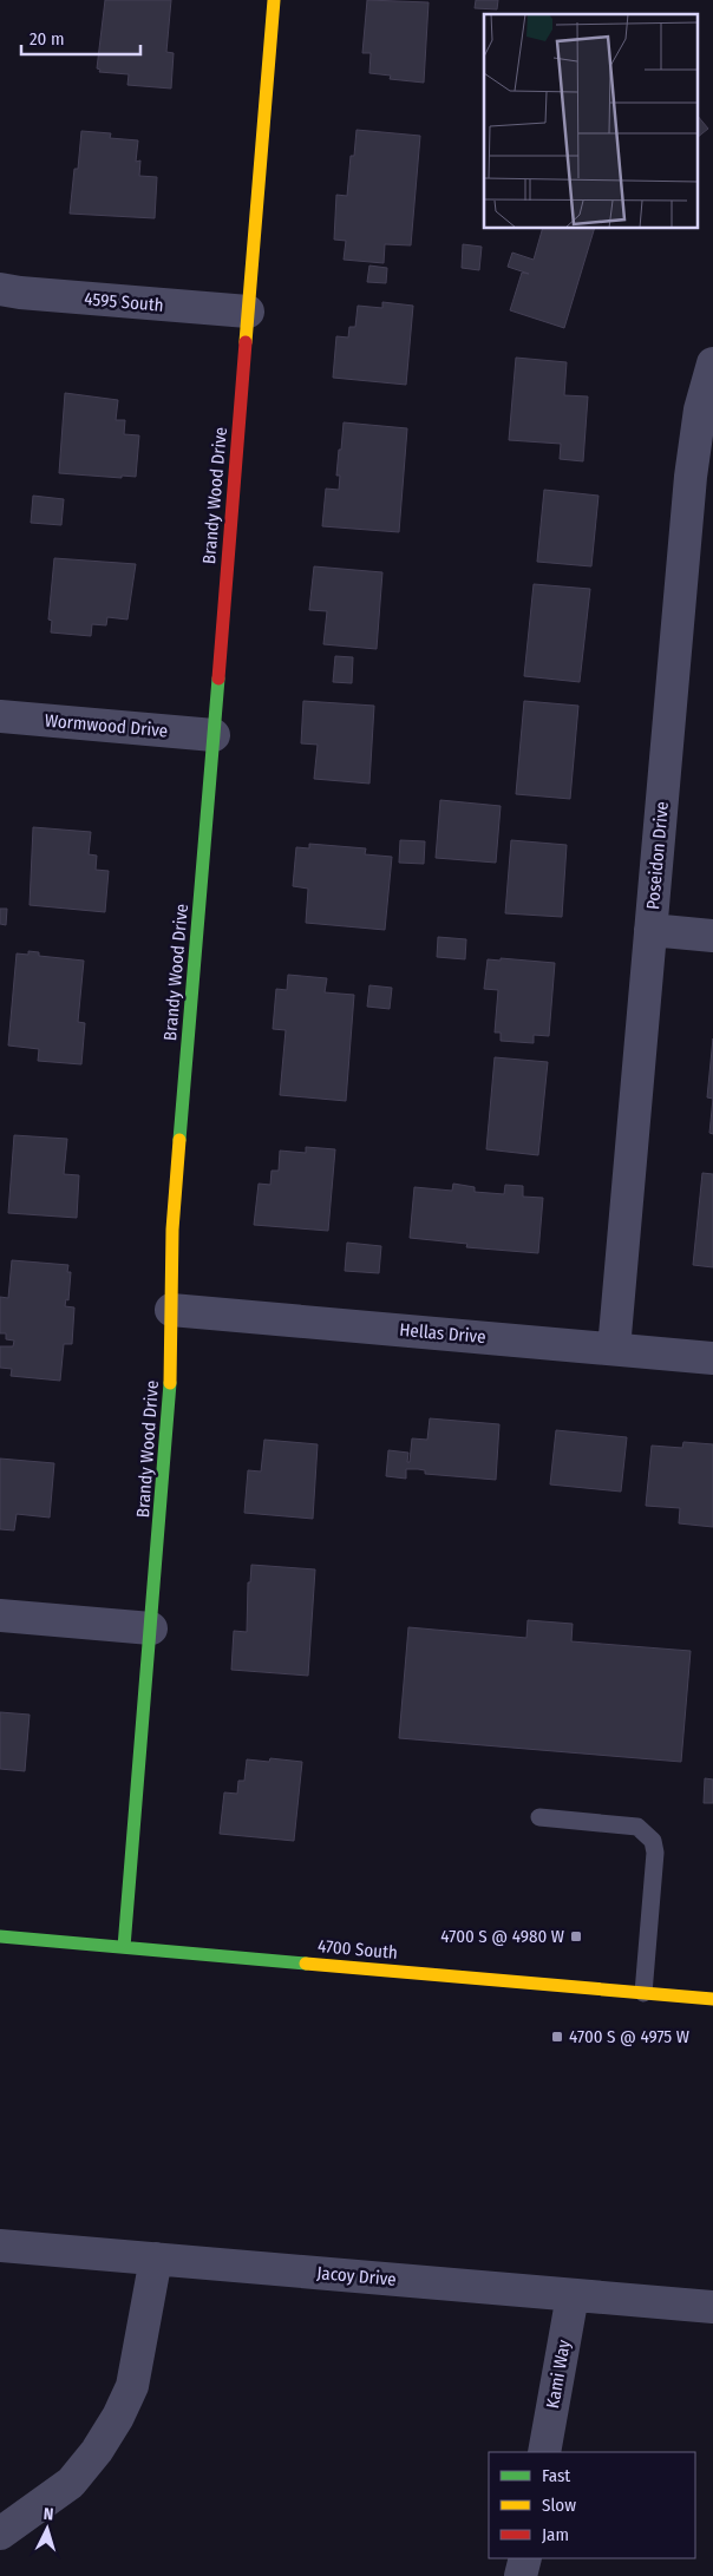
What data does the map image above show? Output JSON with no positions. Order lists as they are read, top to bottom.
{
  "streets": {
    "street": [
      "4595 South",
      "Brandy Wood Drive",
      "Wormwood Drive",
      "Poseidon Drive",
      "Hellas Drive",
      "4700 South",
      "Jacoy Drive",
      "Kami Way"
    ]
  },
  "crossings": [
    ["4595 South", "Brandy Wood Drive"],
    ["Brandy Wood Drive", "Wormwood Drive"],
    ["Brandy Wood Drive", "Hellas Drive"],
    ["Brandy Wood Drive", "4700 South"],
    ["Poseidon Drive", "Hellas Drive"],
    ["Jacoy Drive", "Kami Way"]
  ],
  "places": {
    "transit": ["4700 S @ 4980 W", "4700 S @ 4975 W"]
  },
  "legend": ["Fast", "Slow", "Jam"],
  "scale_bar": "20 m",
  "north": "top"
}
